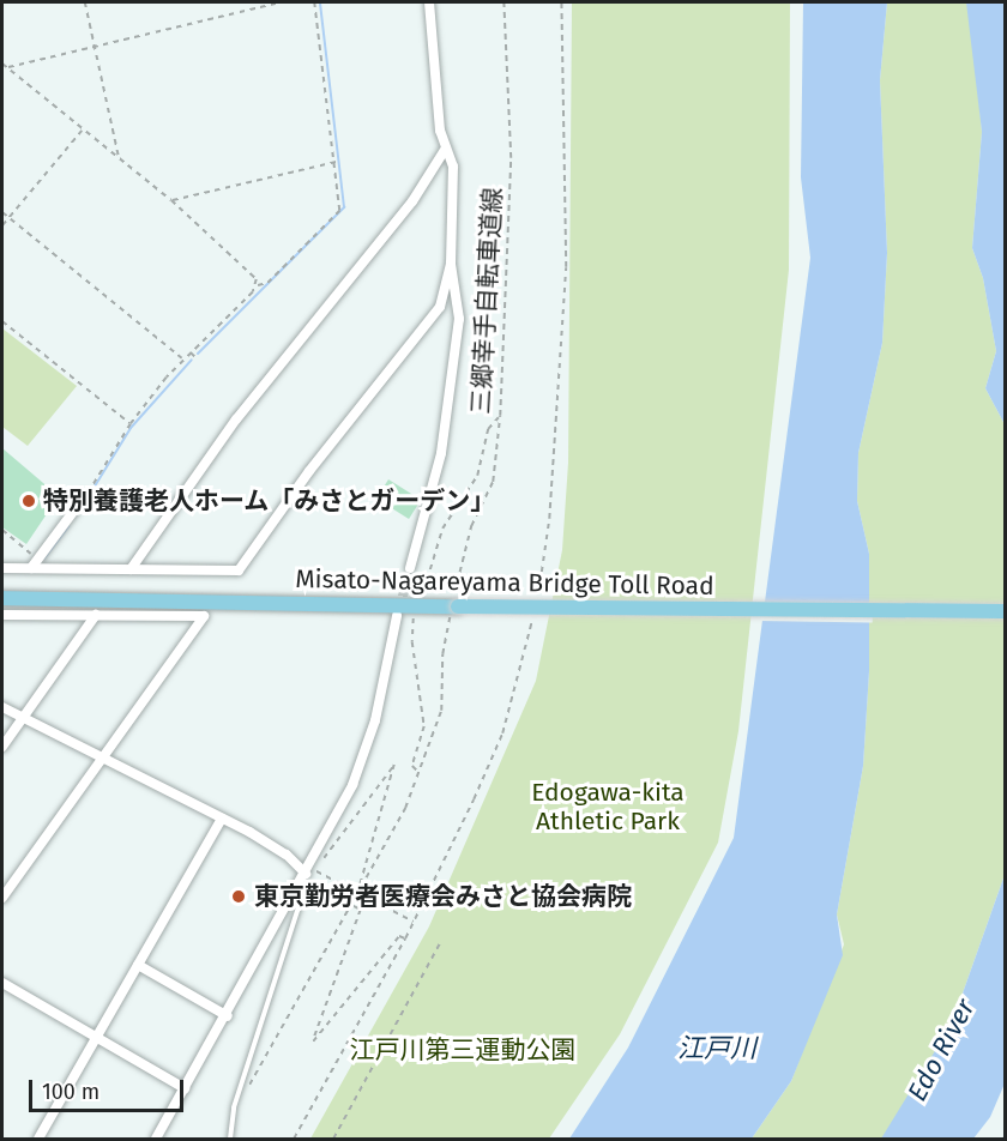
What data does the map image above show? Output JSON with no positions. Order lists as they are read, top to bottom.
{
  "streets": {
    "main road": ["Misato-Nagareyama Bridge Toll Road"],
    "path": ["三郷幸手自転車道線"]
  },
  "crossings": [
    ["三郷幸手自転車道線", "Misato-Nagareyama Bridge Toll Road"]
  ],
  "water": ["江戸川", "Edo River"],
  "parks": ["Edogawa-kita Athletic Park", "江戸川第三運動公園"],
  "places": ["特別養護老人ホーム「みさとガーデン」", "東京勤労者医療会みさと協会病院"],
  "scale_bar": "100 m"
}
